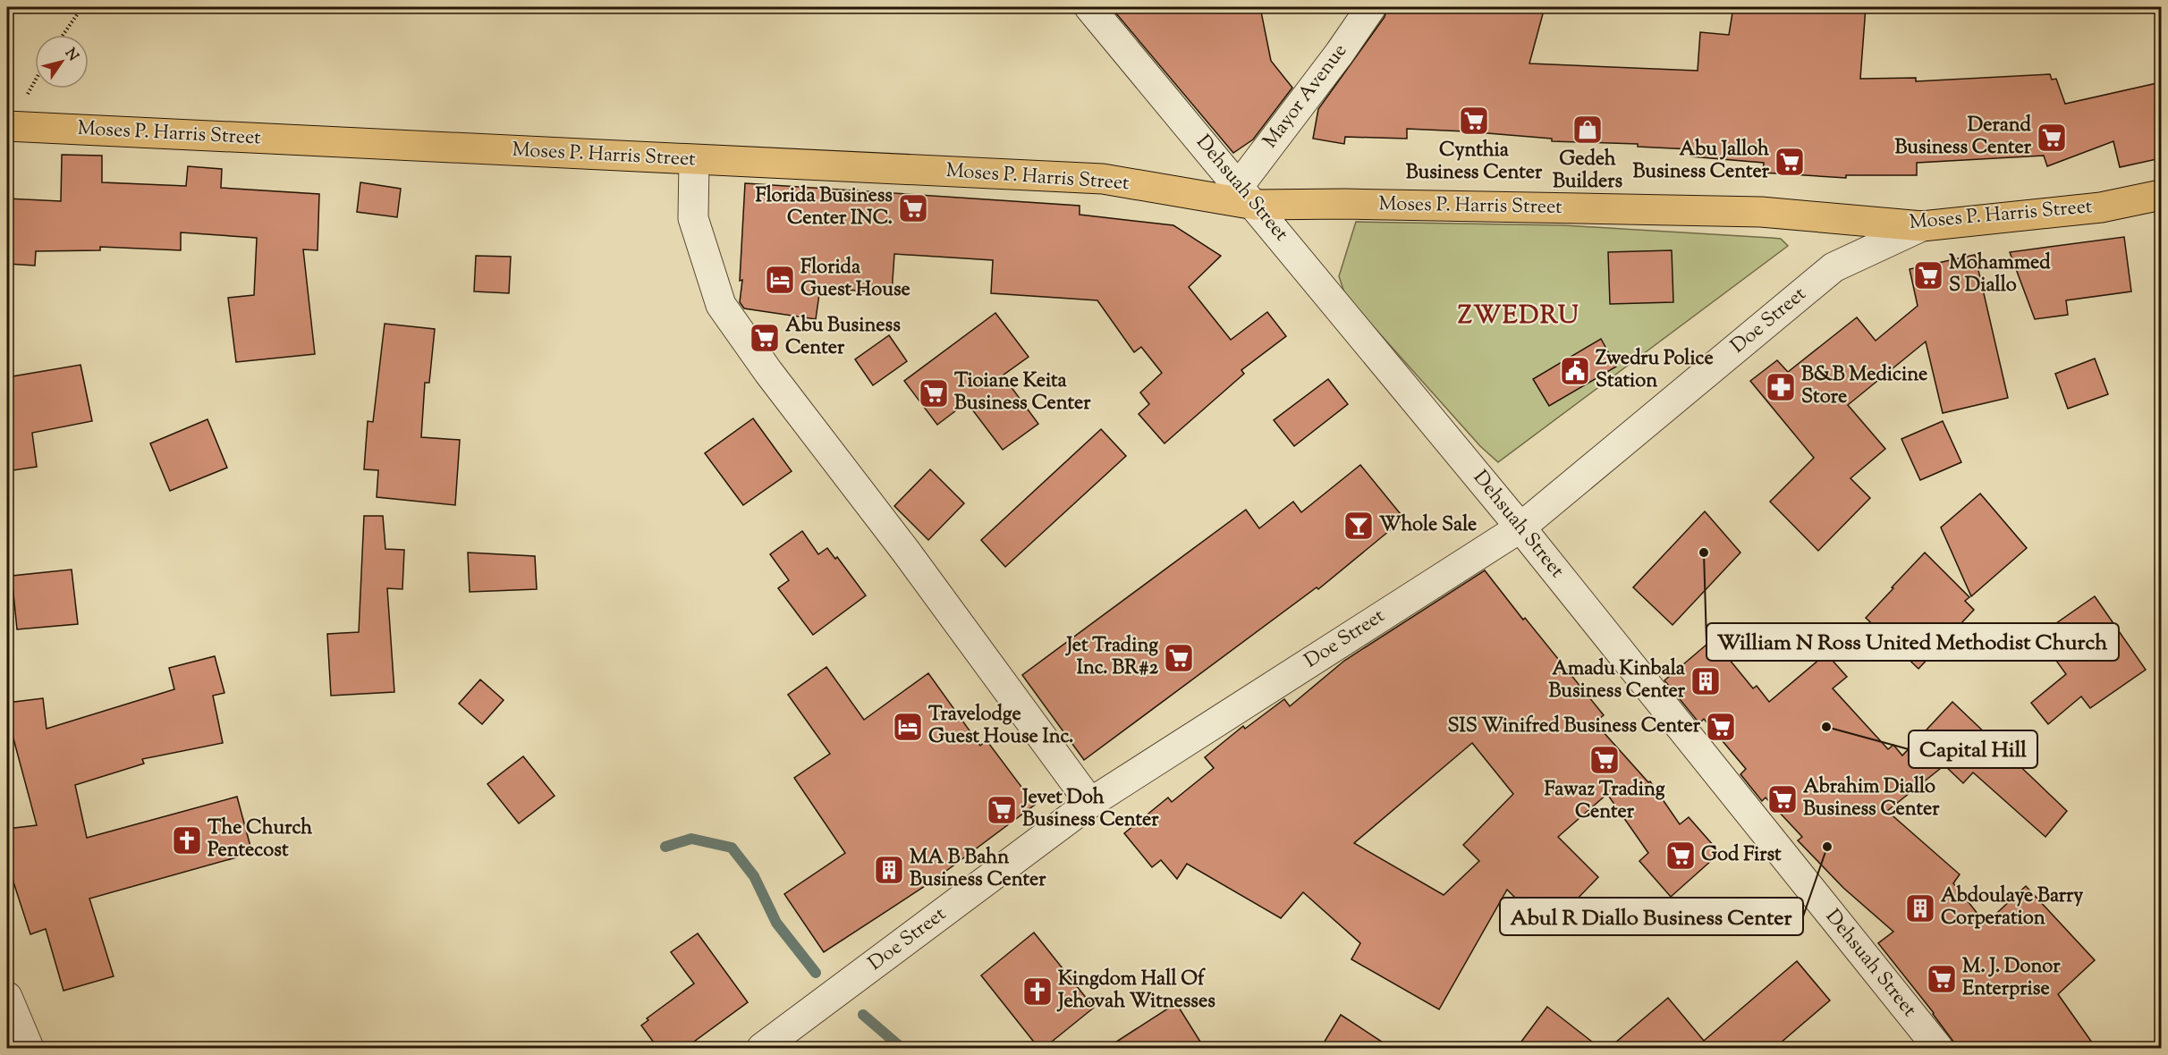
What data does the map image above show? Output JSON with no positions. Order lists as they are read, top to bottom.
{
  "streets": {
    "highway": ["Moses P. Harris Street"],
    "street": ["Mayor Avenue", "Dehsuah Street", "Doe Street"]
  },
  "crossings": [
    ["Mayor Avenue", "Moses P. Harris Street"],
    ["Mayor Avenue", "Dehsuah Street"],
    ["Moses P. Harris Street", "Dehsuah Street"],
    ["Moses P. Harris Street", "Doe Street"],
    ["Dehsuah Street", "Doe Street"]
  ],
  "districts": ["ZWEDRU"],
  "places": {
    "supermarket": [
      "Cynthia Business Center",
      "Derand Business Center",
      "Abu Jalloh Business Center",
      "Florida Business Center INC.",
      "Mohammed S Diallo",
      "Abu Business Center",
      "Tioiane Keita Business Center",
      "Jet Trading Inc. BR#2",
      "SIS Winifred Business Center",
      "Fawaz Trading Center",
      "Abrahim Diallo Business Center",
      "Jevet Doh Business Center",
      "God First",
      "M. J. Donor Enterprise"
    ],
    "shop": ["Gedeh Builders"],
    "hotel": ["Florida Guest House", "Travelodge Guest House Inc."],
    "public building": ["Zwedru Police Station"],
    "pharmacy": ["B&B Medicine Store"],
    "bar": ["Whole Sale"],
    "other": ["William N Ross United Methodist Church", "Capital Hill", "Abul R Diallo Business Center"],
    "building": ["Amadu Kinbala Business Center", "MA B Bahn Business Center", "Abdoulaye Barry Corperation"],
    "church": ["The Church Pentecost", "Kingdom Hall Of Jehovah Witnesses"]
  },
  "north": "top right"
}
